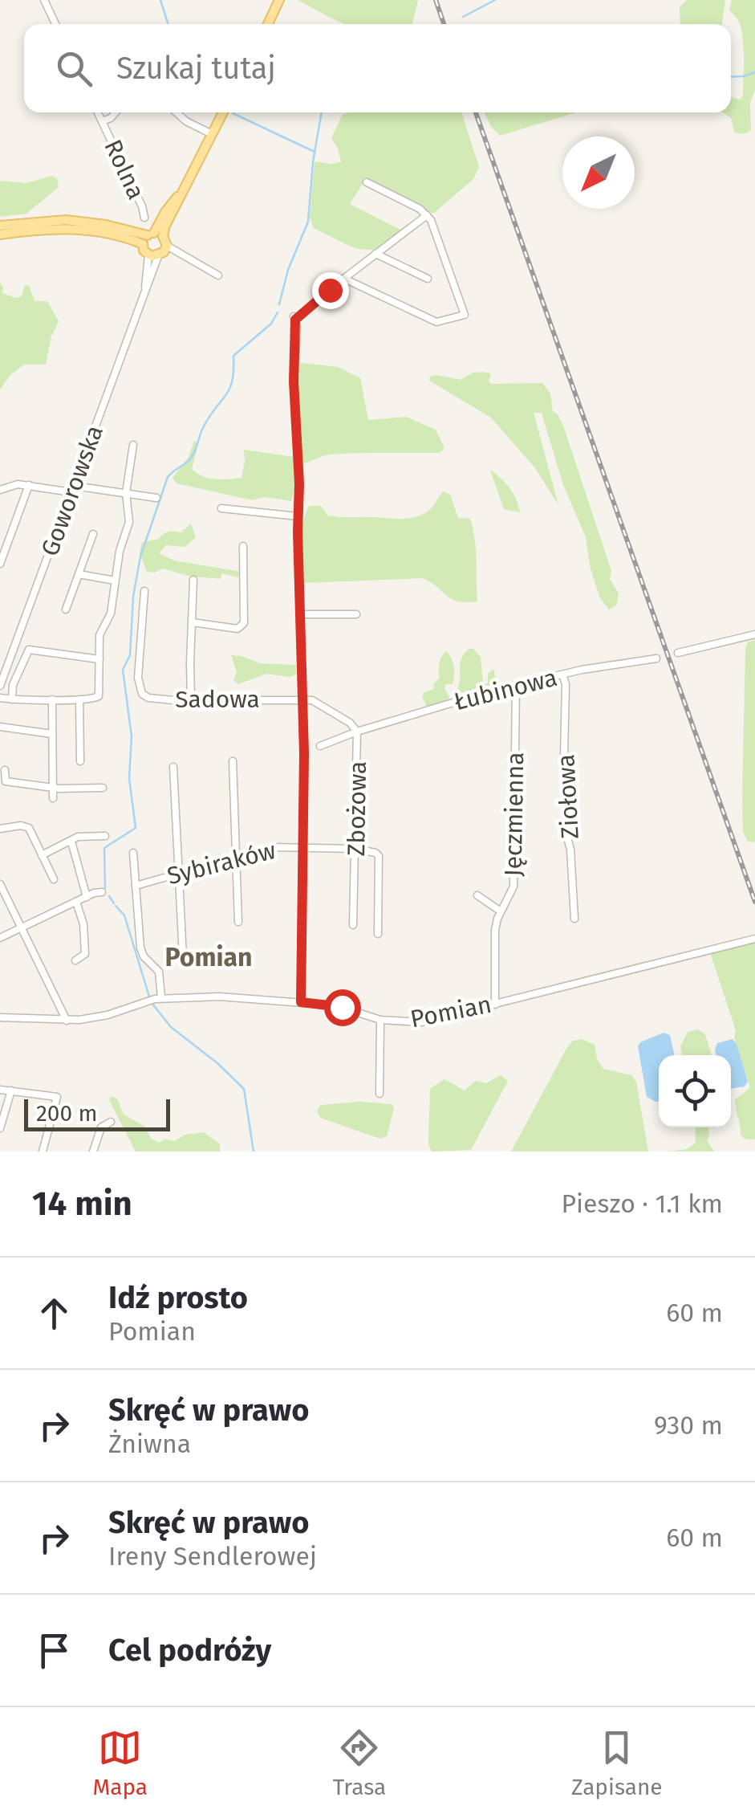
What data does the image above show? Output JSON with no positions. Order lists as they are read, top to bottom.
{
  "streets": {
    "street": [
      "Rolna",
      "Goworowska",
      "Łubinowa",
      "Sadowa",
      "Ziołowa",
      "Zbożowa",
      "Jęczmienna",
      "Sybiraków",
      "Pomian"
    ]
  },
  "crossings": [
    ["Łubinowa", "Ziołowa"],
    ["Łubinowa", "Zbożowa"],
    ["Łubinowa", "Jęczmienna"],
    ["Zbożowa", "Sybiraków"]
  ],
  "districts": ["Pomian"],
  "scale_bar": "200 m",
  "north": "bottom left",
  "page": {
    "search": "Szukaj tutaj",
    "scale": "200 m",
    "heading": ["14 min", "Pieszo · 1.1 km"],
    "list": [
      ["Idź prosto", "Pomian", "60 m"],
      ["Skręć w prawo", "Żniwna", "930 m"],
      ["Skręć w prawo", "Ireny Sendlerowej", "60 m"],
      "Cel podróży"
    ],
    "nav": ["Mapa", "Trasa", "Zapisane"]
  }
}
